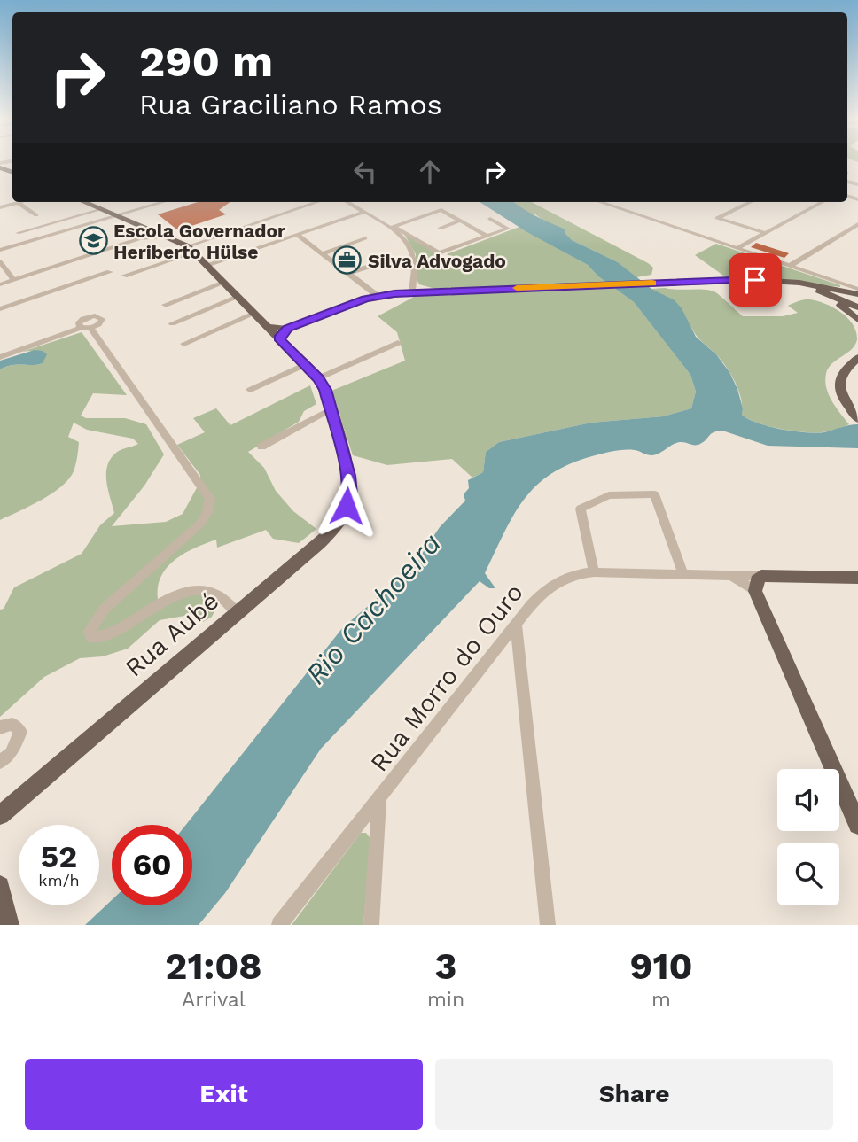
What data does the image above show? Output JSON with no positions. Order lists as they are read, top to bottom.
{
  "streets": {
    "main road": ["Rua Aubé"],
    "street": ["Rua Morro do Ouro"]
  },
  "water": ["Rio Cachoeira"],
  "places": {
    "school or university": ["Escola Governador Heriberto Hülse"],
    "office": ["Silva Advogado"]
  },
  "page": {
    "turn": ["290 m", "Rua Graciliano Ramos"],
    "speed": "52 km/h",
    "limit": "60",
    "eta": [
      "21:08",
      "Arrival",
      "3",
      "min",
      "910",
      "m"
    ],
    "buttons": ["Exit", "Share"]
  }
}
